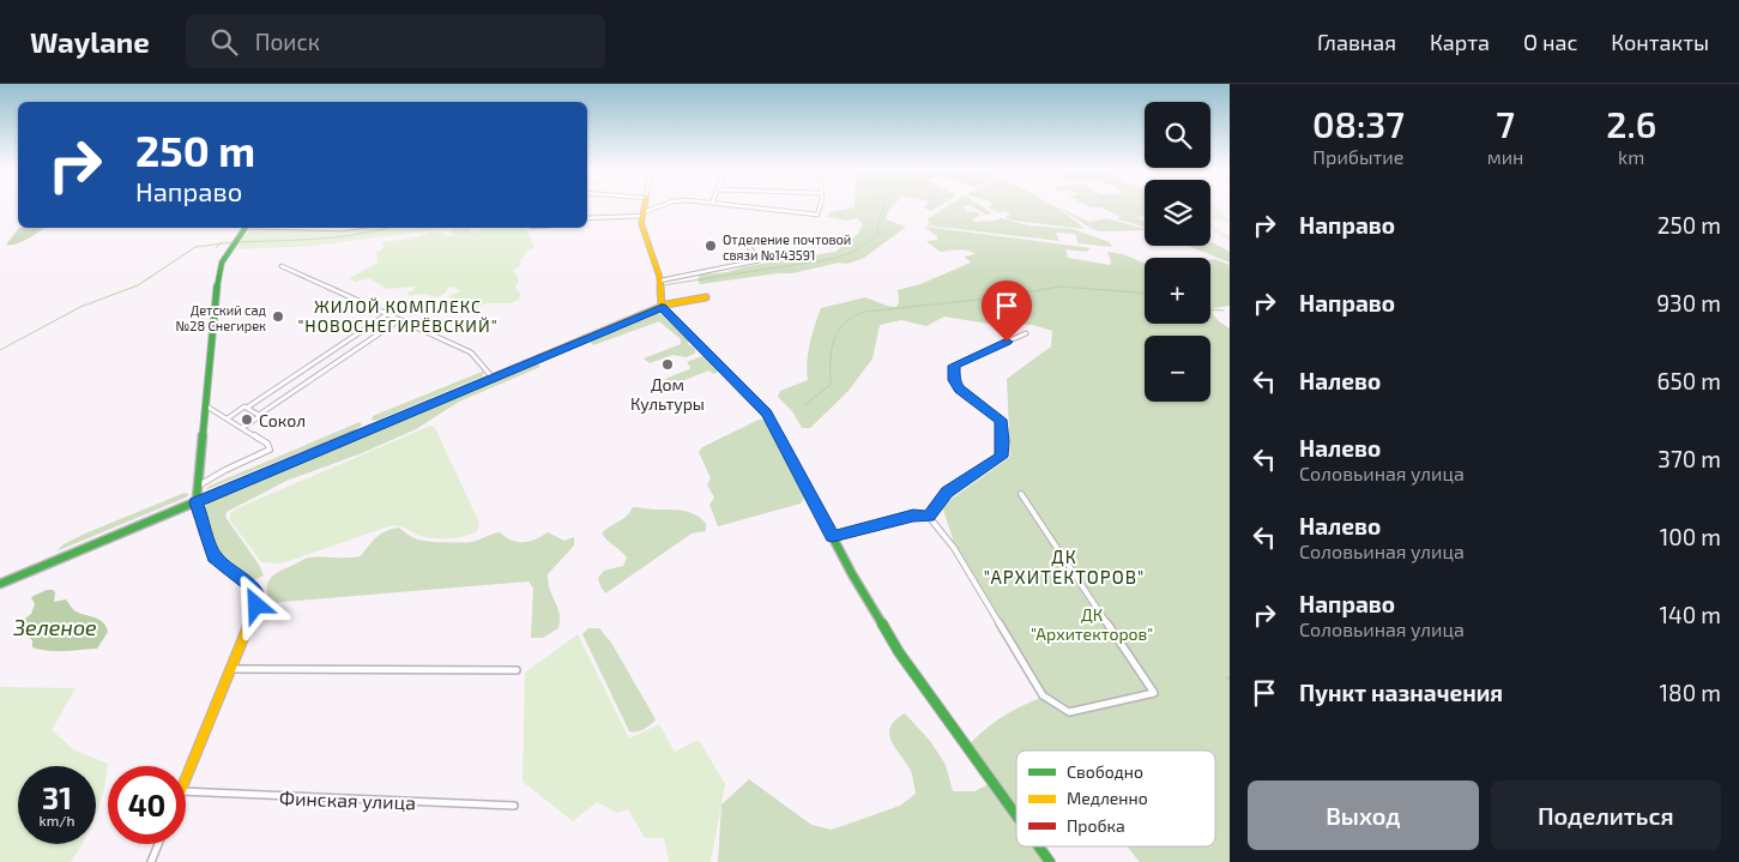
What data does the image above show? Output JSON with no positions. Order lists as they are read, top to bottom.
{
  "streets": {
    "street": ["Финская улица"]
  },
  "districts": ["ЖИЛОЙ КОМПЛЕКС \"НОВОСНЕГИРЁВСКИЙ\"", "ДК \"АРХИТЕКТОРОВ\""],
  "water": ["Зеленое"],
  "parks": ["ДК \"Архитекторов\""],
  "places": [
    "Отделение почтовой связи №143591",
    "Детский сад №28 Снегирек",
    "Дом Культуры",
    "Сокол"
  ],
  "legend": ["Свободно", "Медленно", "Пробка"],
  "page": {
    "header": "Waylane",
    "search": "Поиск",
    "nav": [
      "Главная",
      "Карта",
      "О нас",
      "Контакты"
    ],
    "eta": [
      "08:37",
      "Прибытие",
      "7",
      "мин",
      "2.6",
      "km"
    ],
    "map_buttons": ["+", "−"],
    "turn": ["250 m", "Направо"],
    "list": [
      {
        "name": "Направо",
        "value": "250 m"
      },
      {
        "name": "Направо",
        "value": "930 m"
      },
      {
        "name": "Налево",
        "value": "650 m"
      },
      {
        "name": "Налево",
        "note": "Соловьиная улица",
        "value": "370 m"
      },
      {
        "name": "Налево",
        "note": "Соловьиная улица",
        "value": "100 m"
      },
      {
        "name": "Направо",
        "note": "Соловьиная улица",
        "value": "140 m"
      },
      {
        "name": "Пункт назначения",
        "value": "180 m"
      }
    ],
    "speed": "31 km/h",
    "limit": "40",
    "buttons": ["Выход", "Поделиться"]
  }
}
